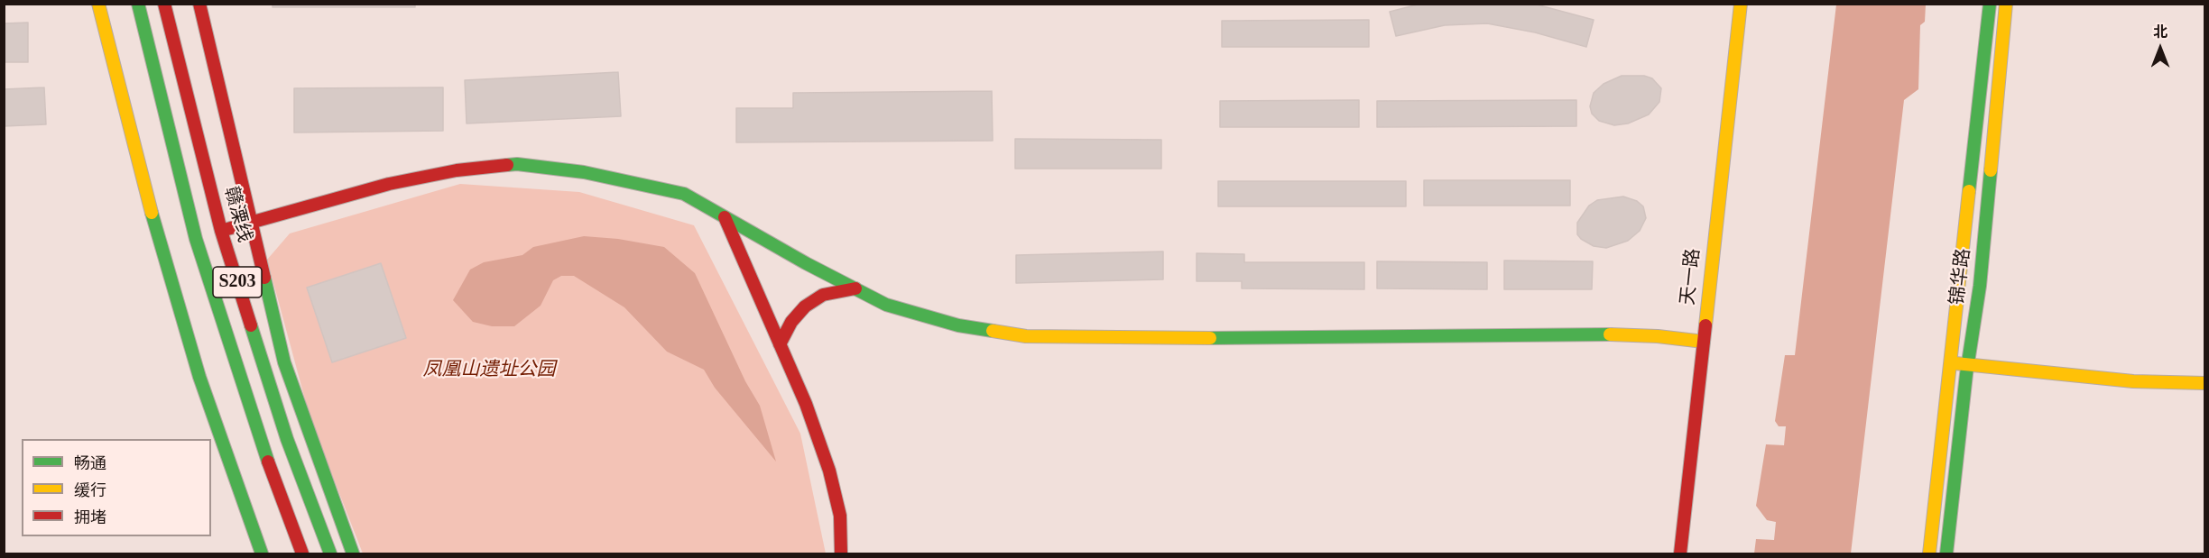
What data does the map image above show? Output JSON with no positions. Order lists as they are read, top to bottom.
{
  "streets": {
    "street": [
      "赣溧线",
      "天一路",
      "锦华路",
      "S203"
    ]
  },
  "parks": ["凤凰山遗址公园"],
  "legend": ["畅通", "缓行", "拥堵"],
  "north": "top"
}
